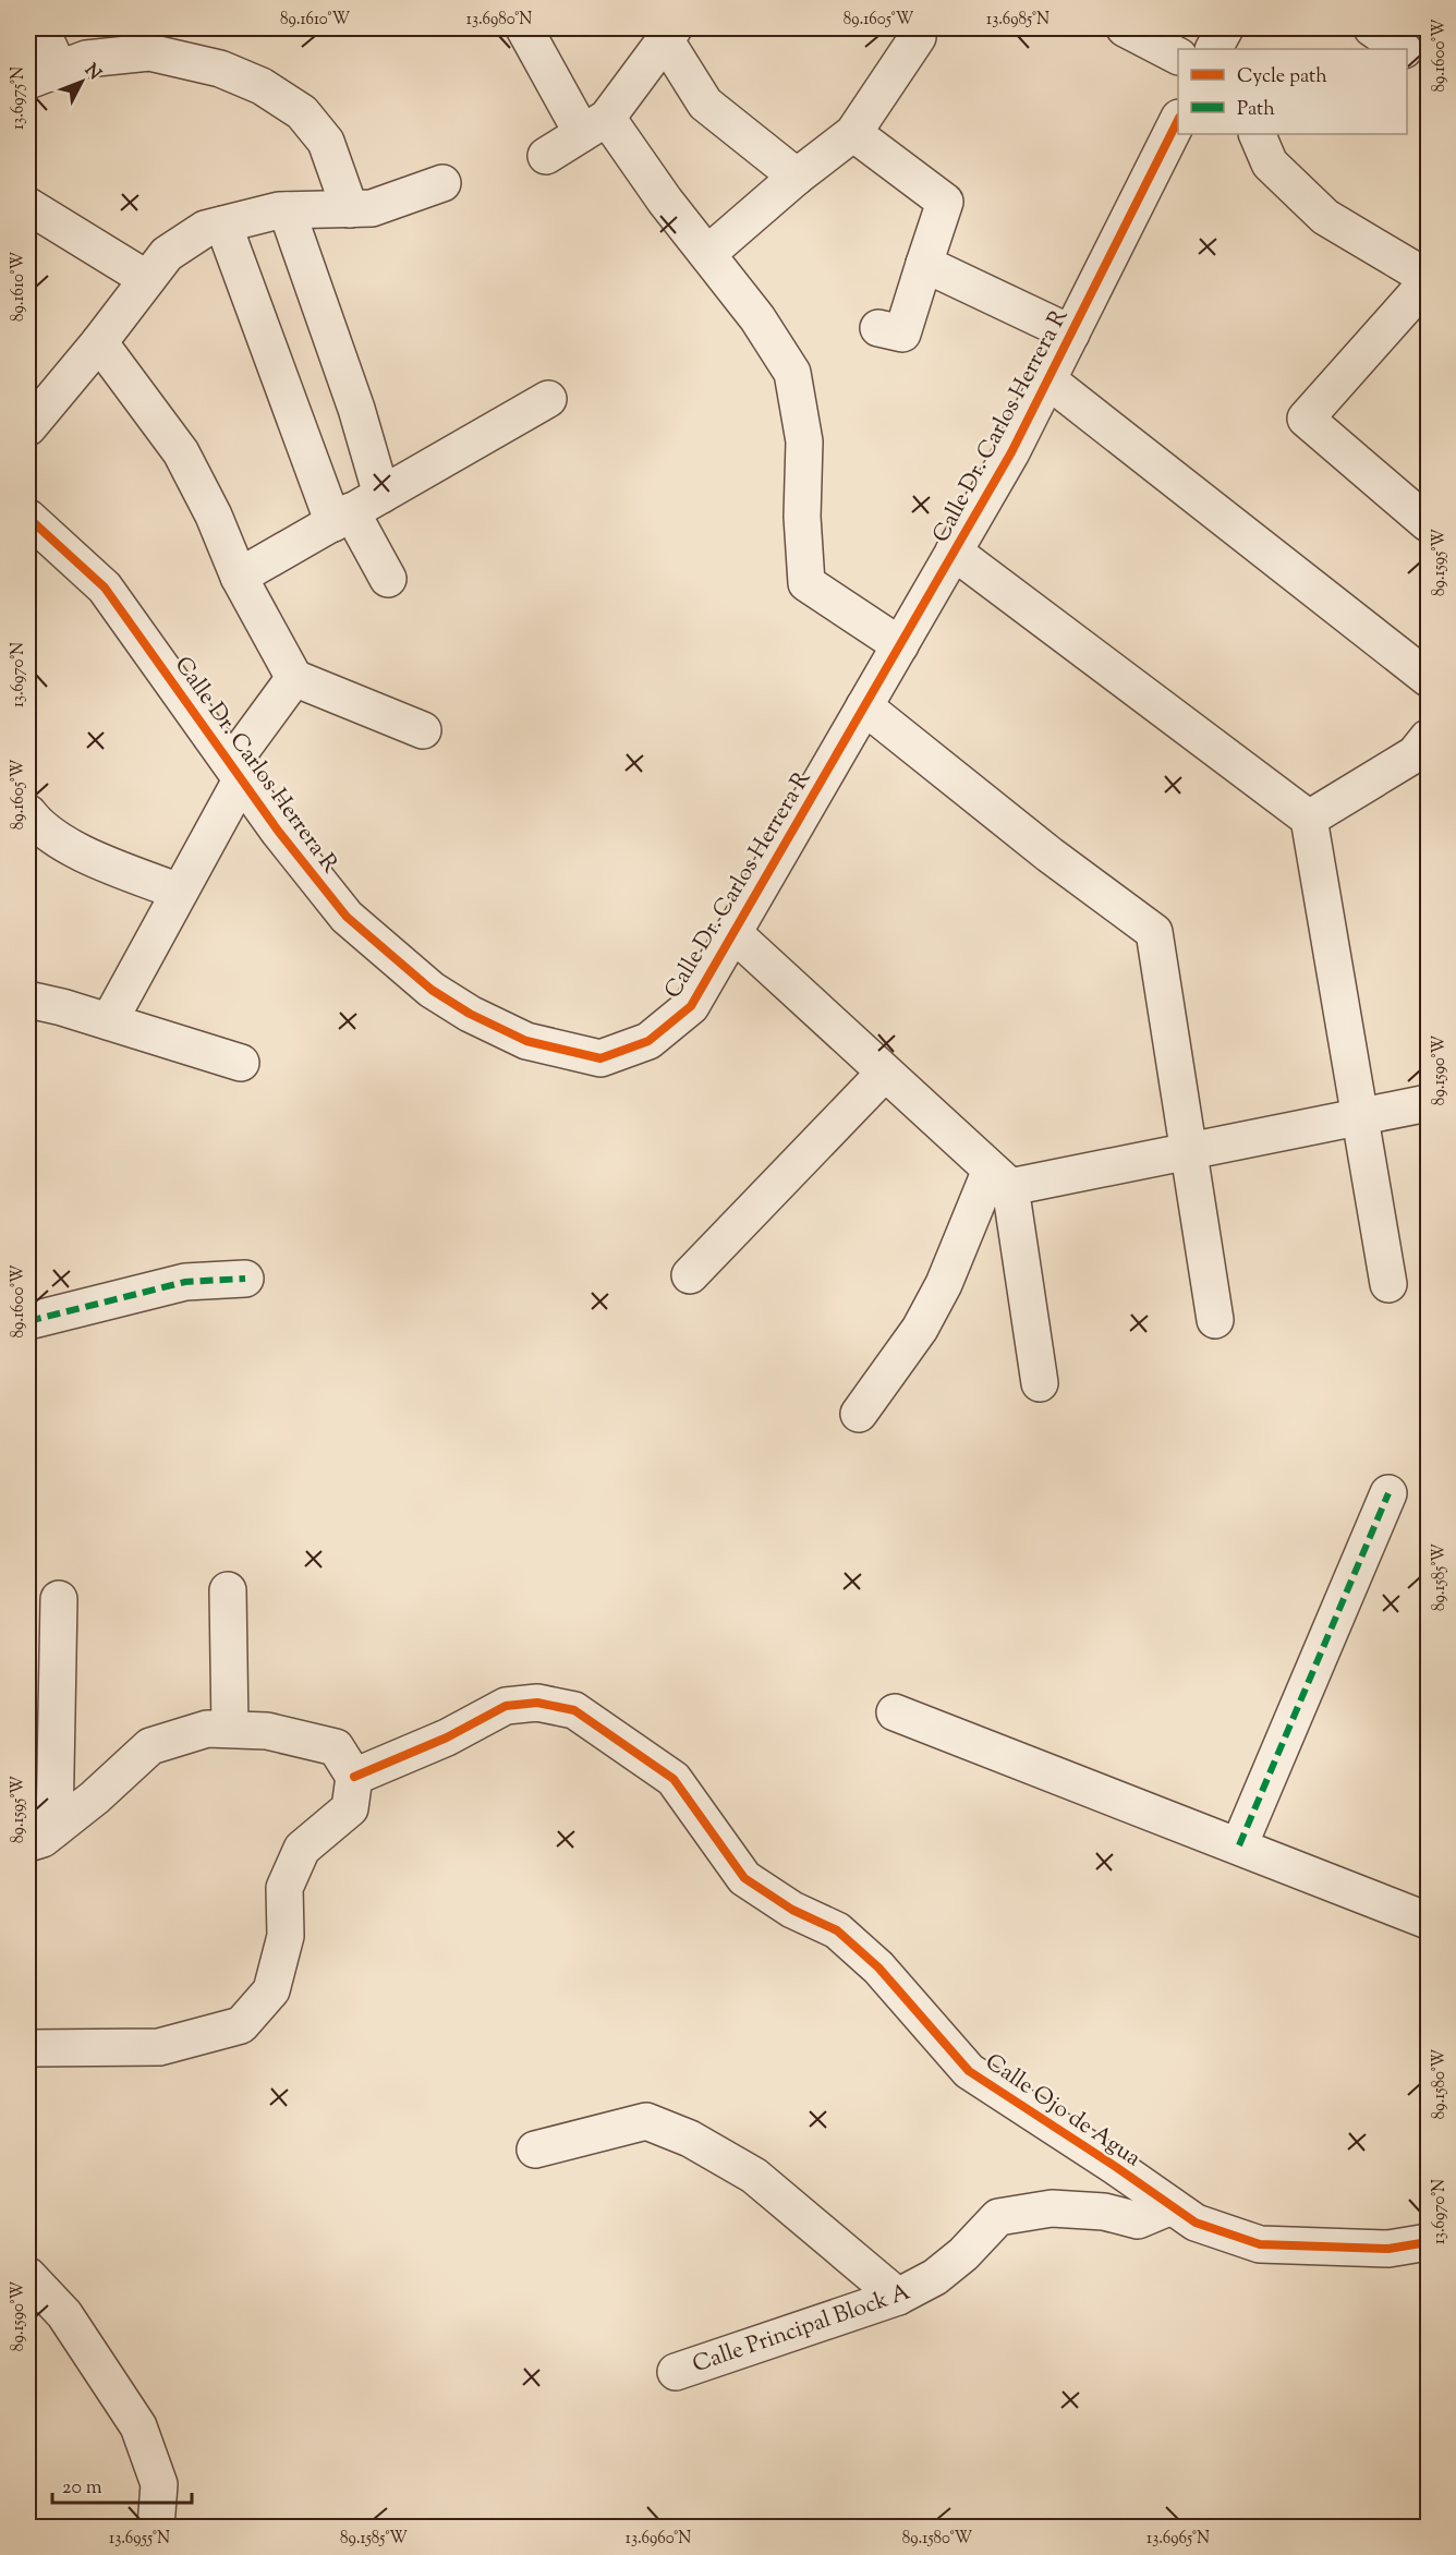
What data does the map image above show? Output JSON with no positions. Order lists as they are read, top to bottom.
{
  "streets": {
    "street": ["Calle Dr. Carlos Herrera R", "Calle Ojo de Agua", "Calle Principal Block A"]
  },
  "crossings": [
    ["Calle Ojo de Agua", "Calle Principal Block A"]
  ],
  "legend": ["Cycle path", "Path"],
  "scale_bar": "20 m",
  "north": "top right",
  "coordinates": [
    "89.1610°W",
    "13.6980°N",
    "89.1605°W",
    "13.6985°N",
    "89.1600°W",
    "13.6975°N",
    "89.1595°W",
    "13.6970°N",
    "89.1590°W",
    "89.1585°W",
    "89.1580°W",
    "13.6955°N",
    "13.6960°N",
    "13.6965°N"
  ]
}
